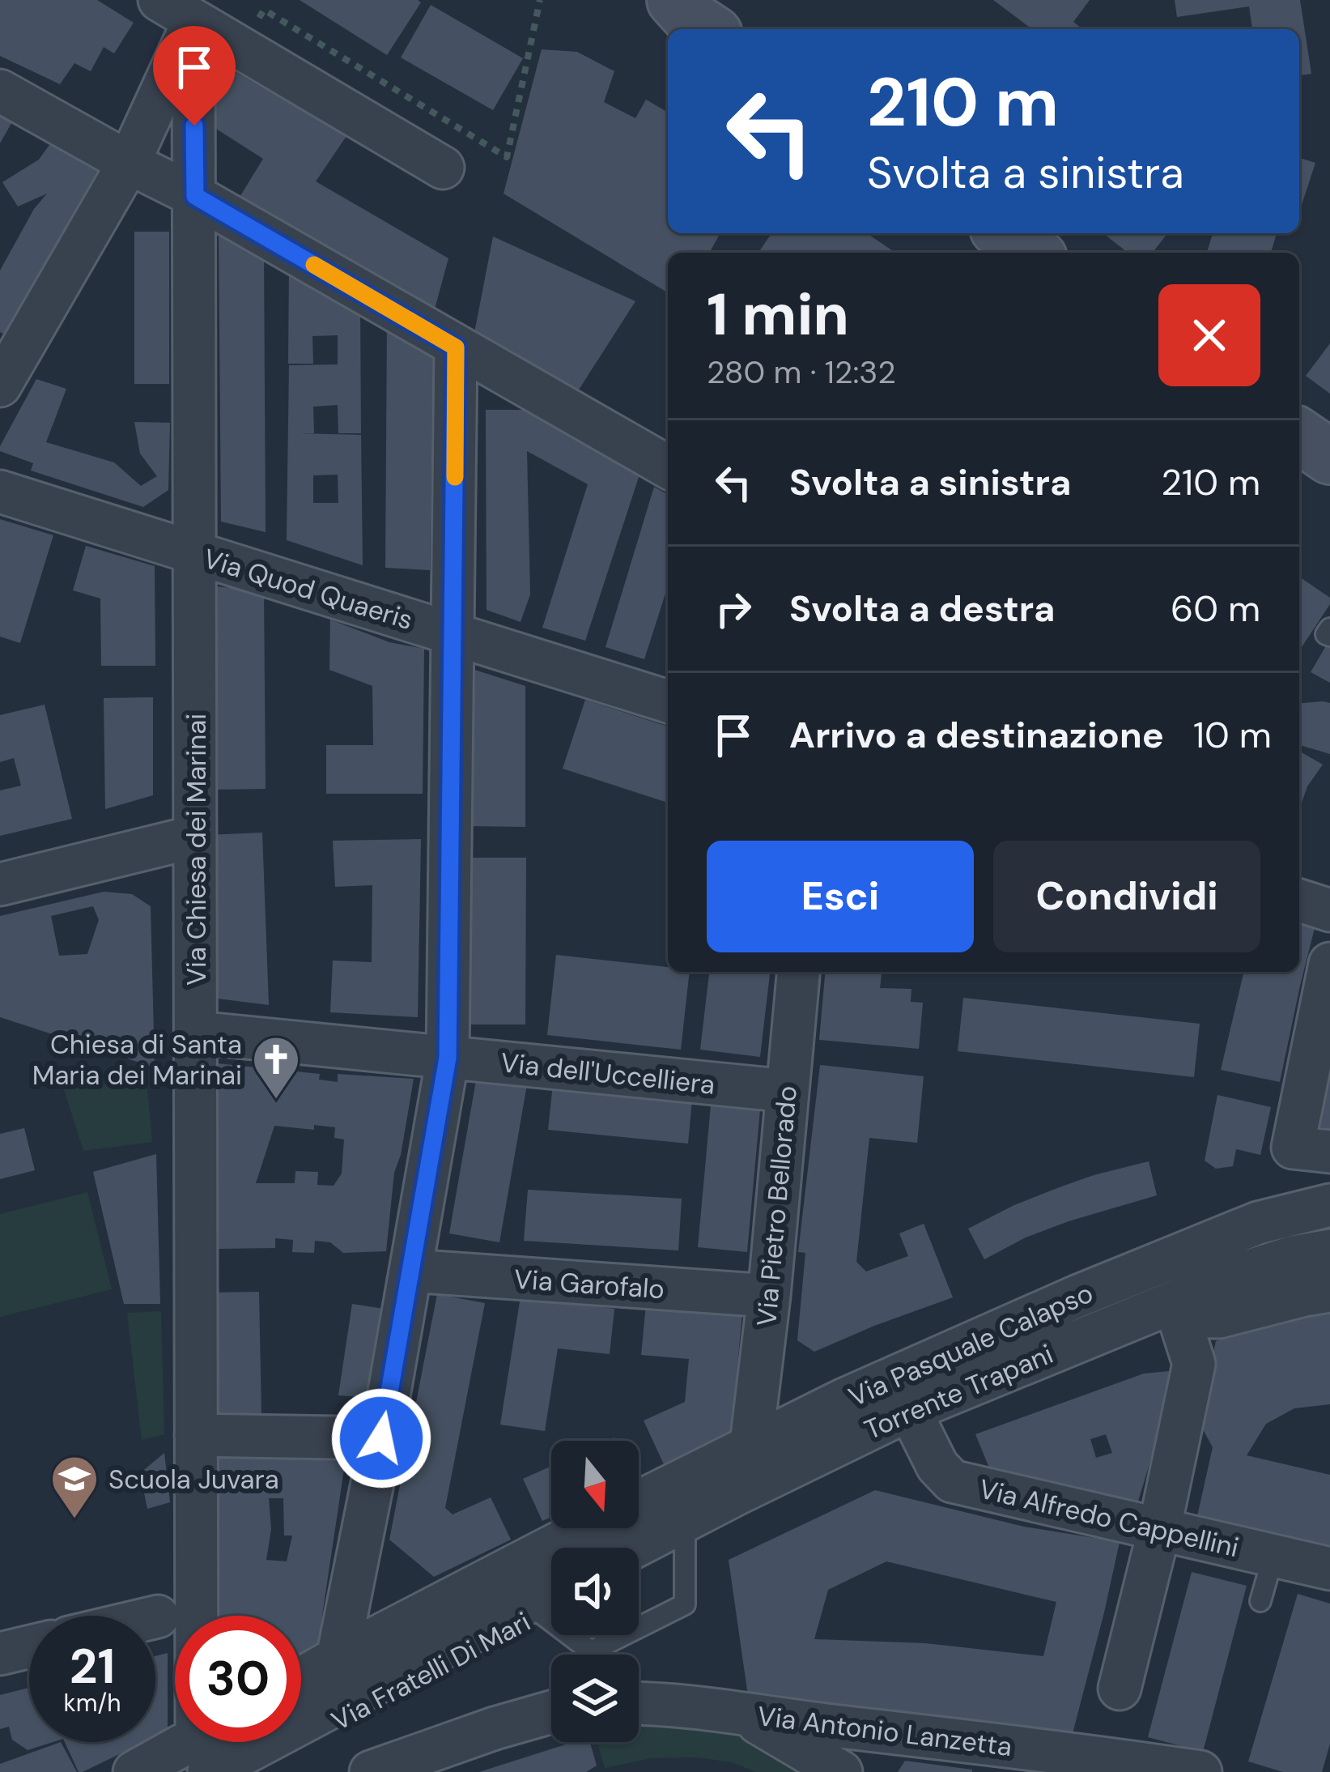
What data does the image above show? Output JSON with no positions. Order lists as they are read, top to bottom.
{
  "streets": {
    "street": [
      "Via Quod Quaeris",
      "Via Chiesa dei Marinai",
      "Via dell'Uccelliera",
      "Via Pietro Bellorado",
      "Via Garofalo",
      "Via Pasquale Calapso",
      "Torrente Trapani",
      "Via Alfredo Cappellini",
      "Via Fratelli Di Mari",
      "Via Antonio Lanzetta"
    ]
  },
  "crossings": [
    ["Via Quod Quaeris", "Via Chiesa dei Marinai"],
    ["Via Chiesa dei Marinai", "Via dell'Uccelliera"],
    ["Via dell'Uccelliera", "Via Pietro Bellorado"],
    ["Via Pietro Bellorado", "Via Garofalo"],
    ["Via Pietro Bellorado", "Via Pasquale Calapso"]
  ],
  "places": {
    "church": ["Chiesa di Santa Maria dei Marinai"],
    "school or university": ["Scuola Juvara"]
  },
  "north": "bottom",
  "page": {
    "turn": ["210 m", "Svolta a sinistra"],
    "heading": ["1 min", "280 m · 12:32"],
    "list": [
      {
        "name": "Svolta a sinistra",
        "value": "210 m"
      },
      {
        "name": "Svolta a destra",
        "value": "60 m"
      },
      {
        "name": "Arrivo a destinazione",
        "value": "10 m"
      }
    ],
    "buttons": ["Esci", "Condividi"],
    "speed": "21 km/h",
    "limit": "30"
  }
}
